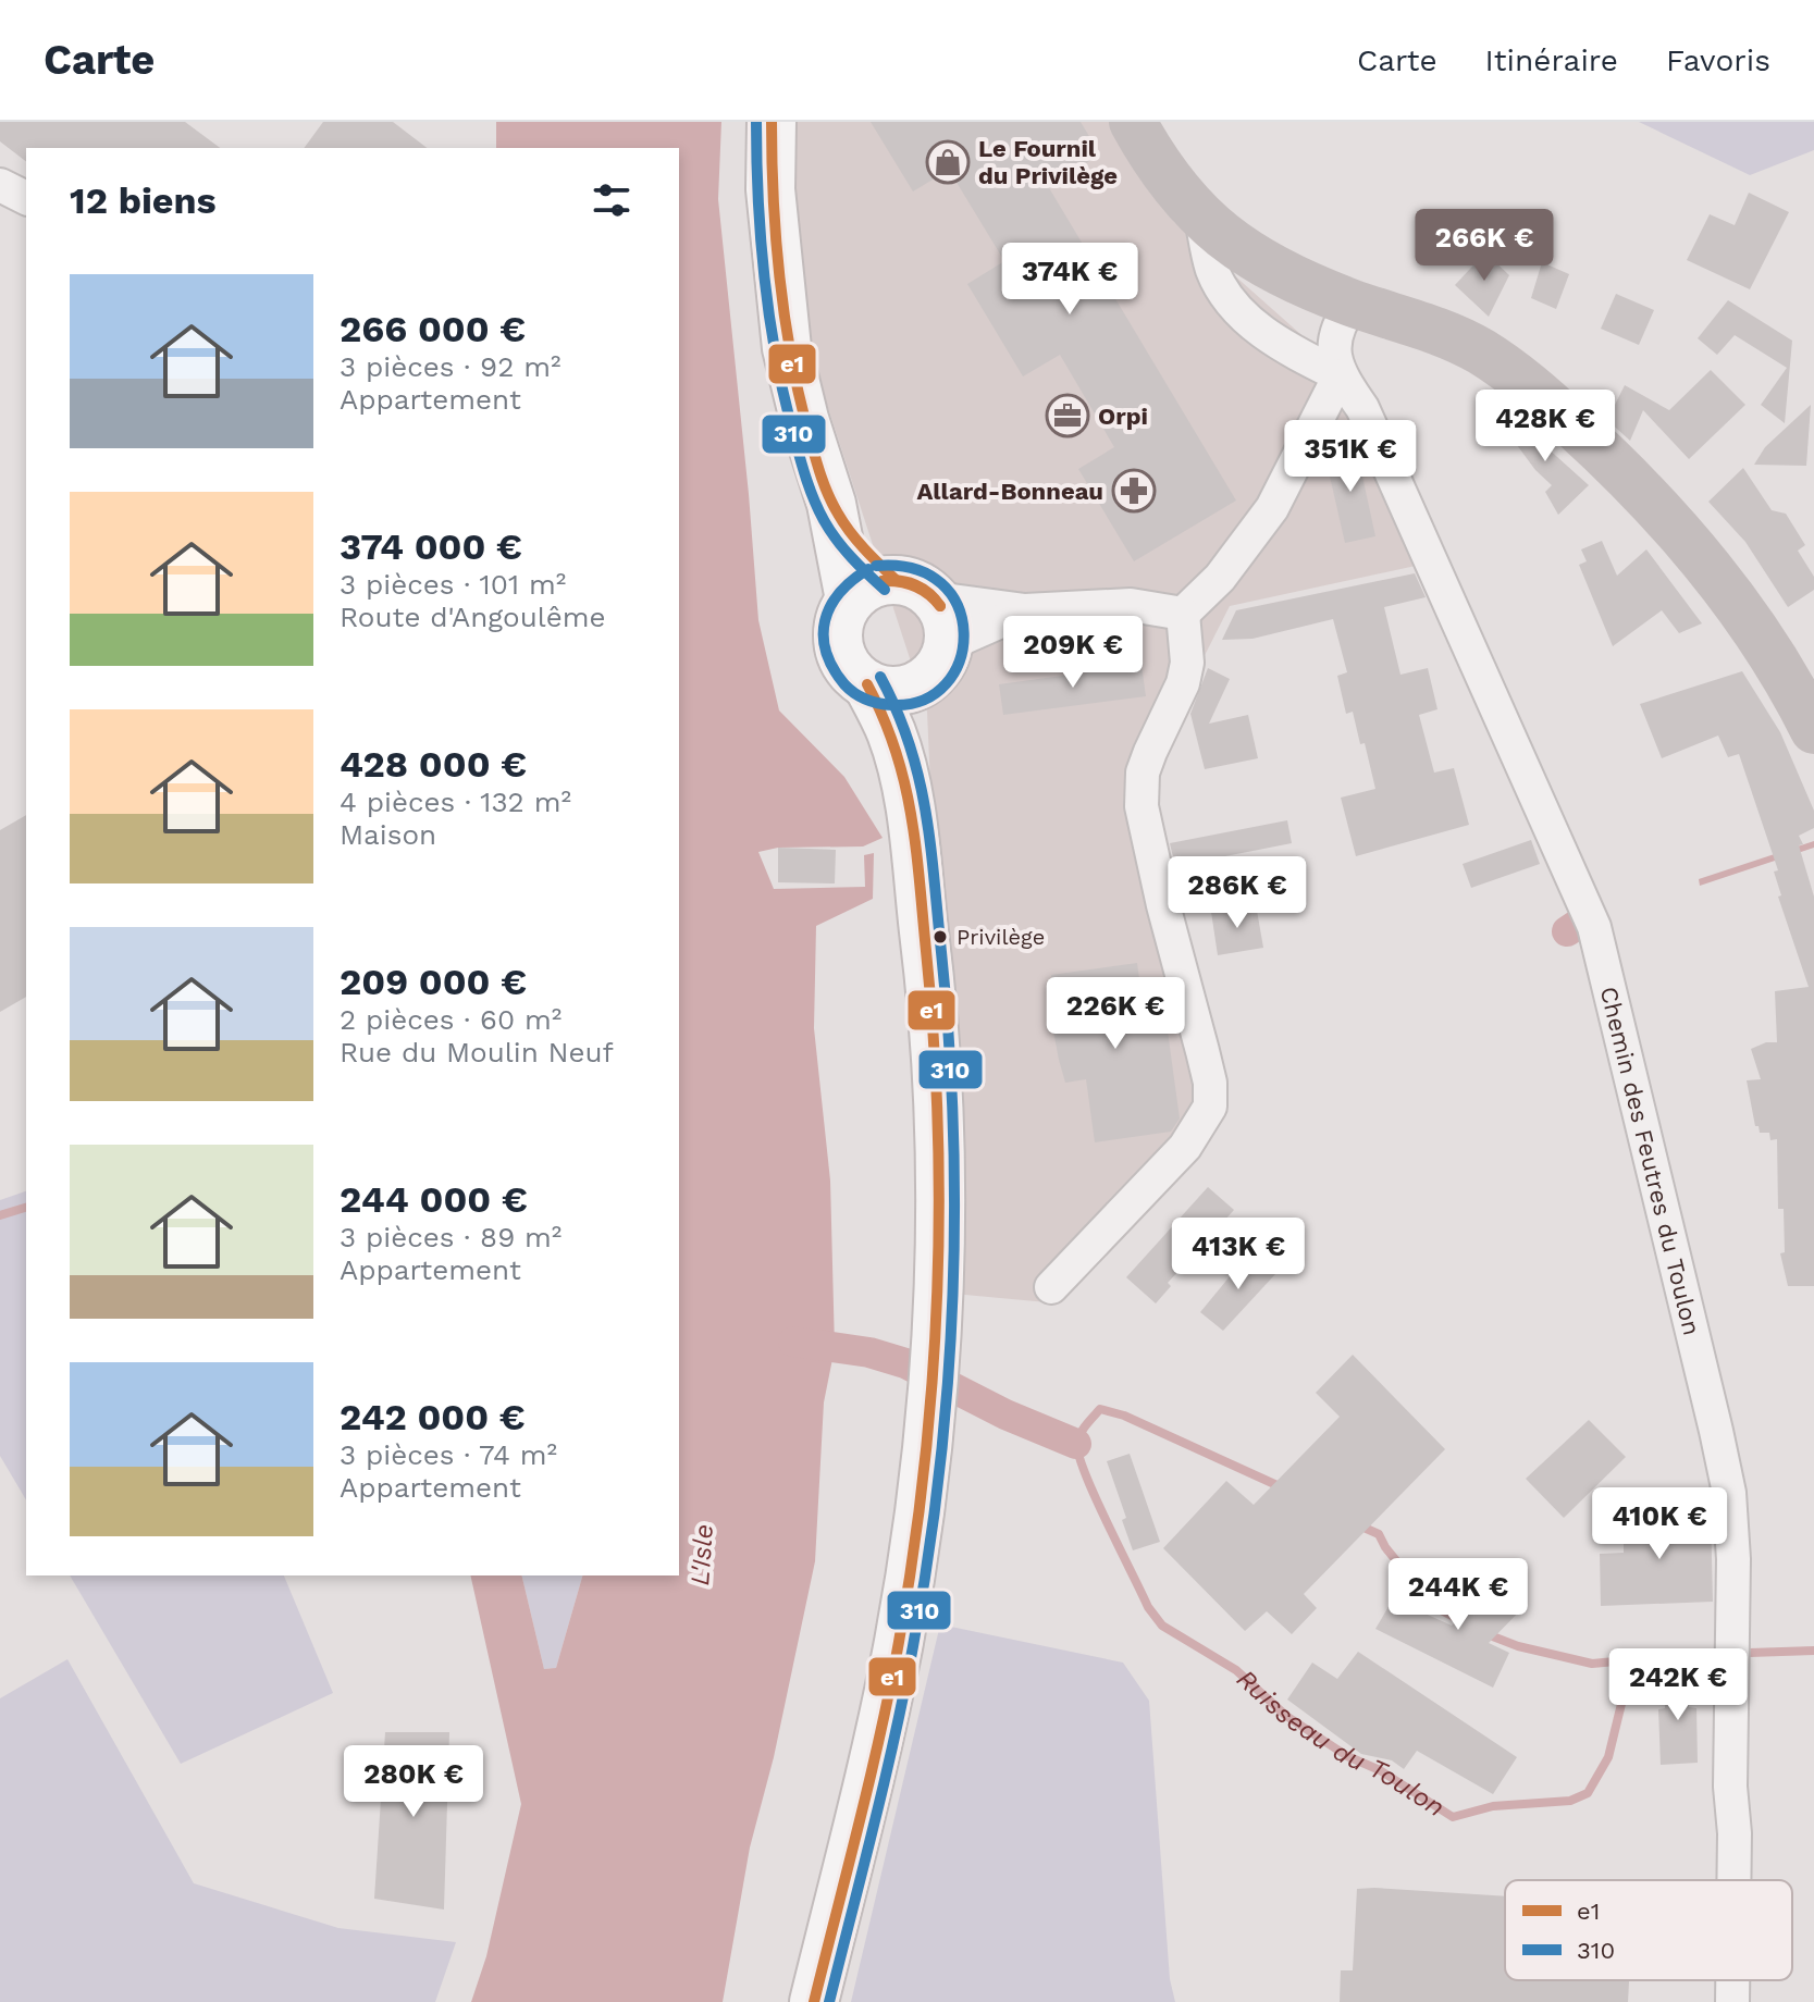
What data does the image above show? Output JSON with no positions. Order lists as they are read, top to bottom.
{
  "streets": {
    "street": ["Chemin des Feutres du Toulon"]
  },
  "water": ["L'Isle", "Ruisseau du Toulon"],
  "places": {
    "shop": ["Le Fournil du Privilège"],
    "office": ["Orpi"],
    "pharmacy": ["Allard-Bonneau"],
    "other": ["Privilège"]
  },
  "lines": ["transit line e1", "transit line 310"],
  "legend": ["e1", "310"],
  "page": {
    "header": "Carte",
    "nav": ["Carte", "Itinéraire", "Favoris"],
    "heading": "12 biens",
    "price": [
      "266K €",
      "374K €",
      "428K €",
      "351K €",
      "209K €",
      "286K €",
      "226K €",
      "413K €",
      "410K €",
      "244K €",
      "242K €",
      "280K €"
    ],
    "list": [
      {
        "name": "266 000 €",
        "note": "3 pièces · 92 m² · Appartement"
      },
      {
        "name": "374 000 €",
        "note": "3 pièces · 101 m² · Route d'Angoulême"
      },
      {
        "name": "428 000 €",
        "note": "4 pièces · 132 m² · Maison"
      },
      {
        "name": "209 000 €",
        "note": "2 pièces · 60 m² · Rue du Moulin Neuf"
      },
      {
        "name": "244 000 €",
        "note": "3 pièces · 89 m² · Appartement"
      },
      {
        "name": "242 000 €",
        "note": "3 pièces · 74 m² · Appartement"
      }
    ]
  }
}
